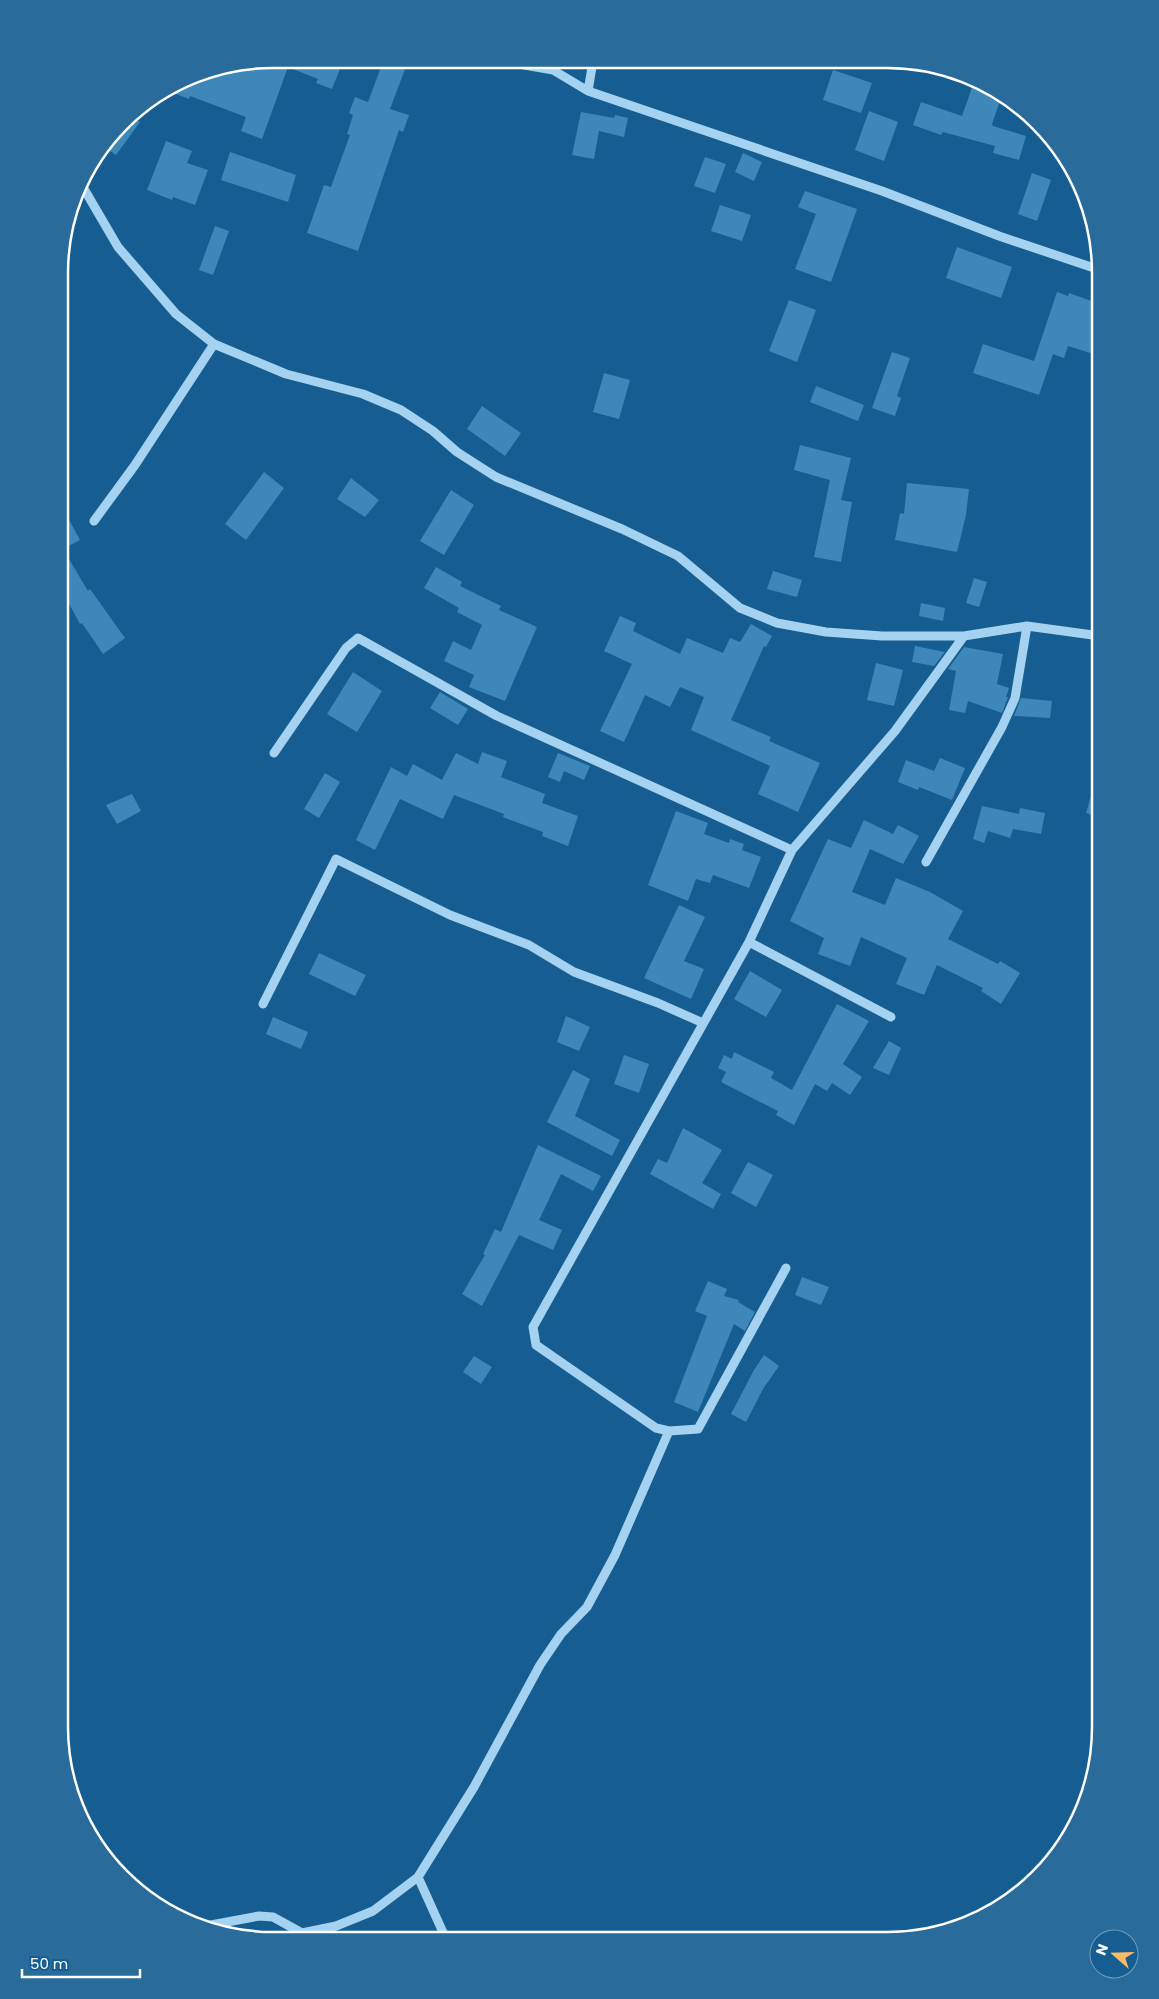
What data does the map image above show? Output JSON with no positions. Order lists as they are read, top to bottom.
{
  "scale_bar": "50 m",
  "north": "left"
}
